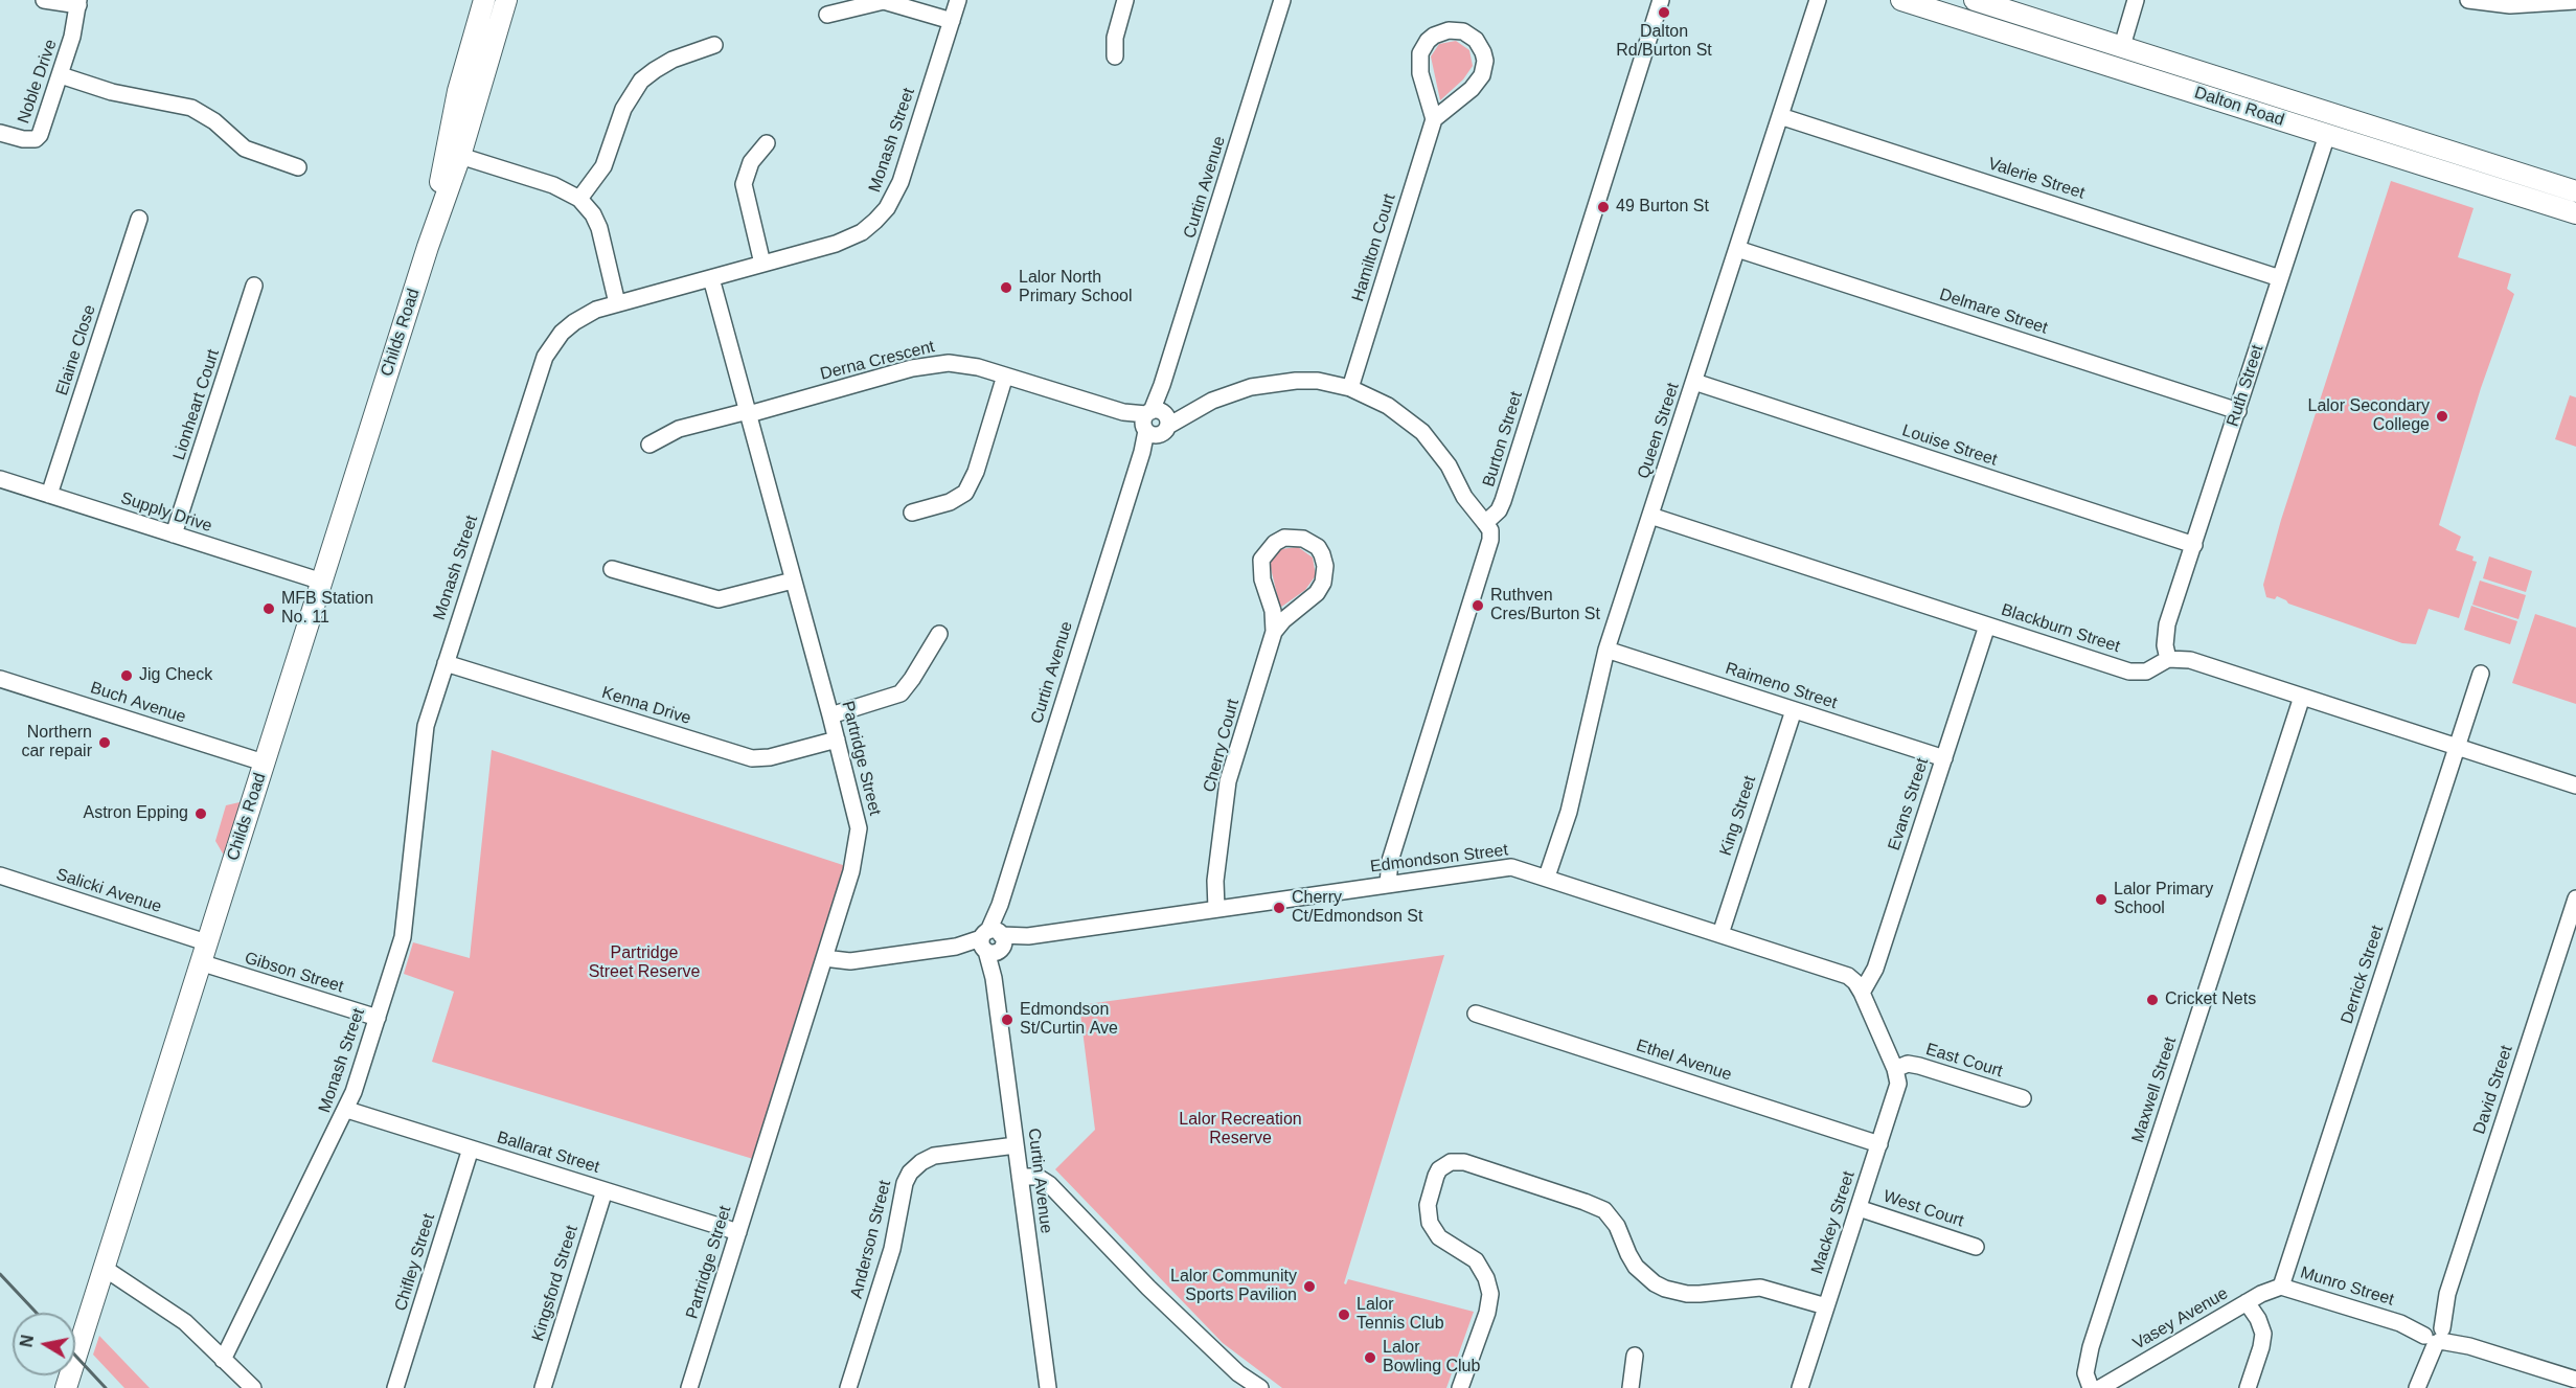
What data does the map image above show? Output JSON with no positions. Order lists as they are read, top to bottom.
{
  "streets": {
    "main road": ["Dalton Road", "Childs Road", "Ruth Street"],
    "street": [
      "Noble Drive",
      "Monash Street",
      "Valerie Street",
      "Curtin Avenue",
      "Hamilton Court",
      "Delmare Street",
      "Elaine Close",
      "Derna Crescent",
      "Lionheart Court",
      "Queen Street",
      "Burton Street",
      "Louise Street",
      "Supply Drive",
      "Blackburn Street",
      "Raimeno Street",
      "Buch Avenue",
      "Kenna Drive",
      "Cherry Court",
      "Partridge Street",
      "Evans Street",
      "King Street",
      "Edmondson Street",
      "Salicki Avenue",
      "Gibson Street",
      "Derrick Street",
      "Ethel Avenue",
      "East Court",
      "Maxwell Street",
      "David Street",
      "Ballarat Street",
      "West Court",
      "Mackey Street",
      "Anderson Street",
      "Chifley Street",
      "Kingsford Street",
      "Munro Street",
      "Vasey Avenue"
    ]
  },
  "crossings": [
    ["Dalton Road", "Ruth Street"],
    ["Monash Street", "Kenna Drive"],
    ["Monash Street", "Partridge Street"],
    ["Monash Street", "Gibson Street"],
    ["Monash Street", "Ballarat Street"],
    ["Valerie Street", "Ruth Street"],
    ["Valerie Street", "Queen Street"],
    ["Curtin Avenue", "Derna Crescent"],
    ["Curtin Avenue", "Edmondson Street"],
    ["Curtin Avenue", "Anderson Street"],
    ["Delmare Street", "Ruth Street"],
    ["Delmare Street", "Queen Street"],
    ["Childs Road", "Supply Drive"],
    ["Childs Road", "Buch Avenue"],
    ["Childs Road", "Salicki Avenue"],
    ["Childs Road", "Gibson Street"],
    ["Elaine Close", "Supply Drive"],
    ["Derna Crescent", "Partridge Street"],
    ["Ruth Street", "Louise Street"],
    ["Ruth Street", "Blackburn Street"],
    ["Lionheart Court", "Supply Drive"],
    ["Queen Street", "Louise Street"],
    ["Queen Street", "Blackburn Street"],
    ["Queen Street", "Raimeno Street"],
    ["Queen Street", "Edmondson Street"],
    ["Blackburn Street", "Evans Street"],
    ["Raimeno Street", "Evans Street"],
    ["Raimeno Street", "King Street"],
    ["Kenna Drive", "Partridge Street"],
    ["Cherry Court", "Edmondson Street"],
    ["Partridge Street", "Edmondson Street"],
    ["Partridge Street", "Ballarat Street"],
    ["Evans Street", "Edmondson Street"],
    ["King Street", "Edmondson Street"],
    ["Edmondson Street", "East Court"],
    ["Edmondson Street", "Mackey Street"],
    ["Derrick Street", "Munro Street"],
    ["Derrick Street", "Vasey Avenue"],
    ["Ethel Avenue", "Mackey Street"],
    ["East Court", "Mackey Street"],
    ["David Street", "Munro Street"],
    ["Ballarat Street", "Chifley Street"],
    ["Ballarat Street", "Kingsford Street"],
    ["West Court", "Mackey Street"],
    ["Munro Street", "Vasey Avenue"]
  ],
  "parks": ["Partridge Street Reserve", "Lalor Recreation Reserve"],
  "places": [
    "Dalton Rd/Burton St",
    "49 Burton St",
    "Lalor North Primary School",
    "Lalor Secondary College",
    "Ruthven Cres/Burton St",
    "MFB Station No. 11",
    "Jig Check",
    "Northern car repair",
    "Astron Epping",
    "Lalor Primary School",
    "Cherry Ct/Edmondson St",
    "Cricket Nets",
    "Edmondson St/Curtin Ave",
    "Lalor Community Sports Pavilion",
    "Lalor Tennis Club",
    "Lalor Bowling Club"
  ],
  "north": "left"
}
